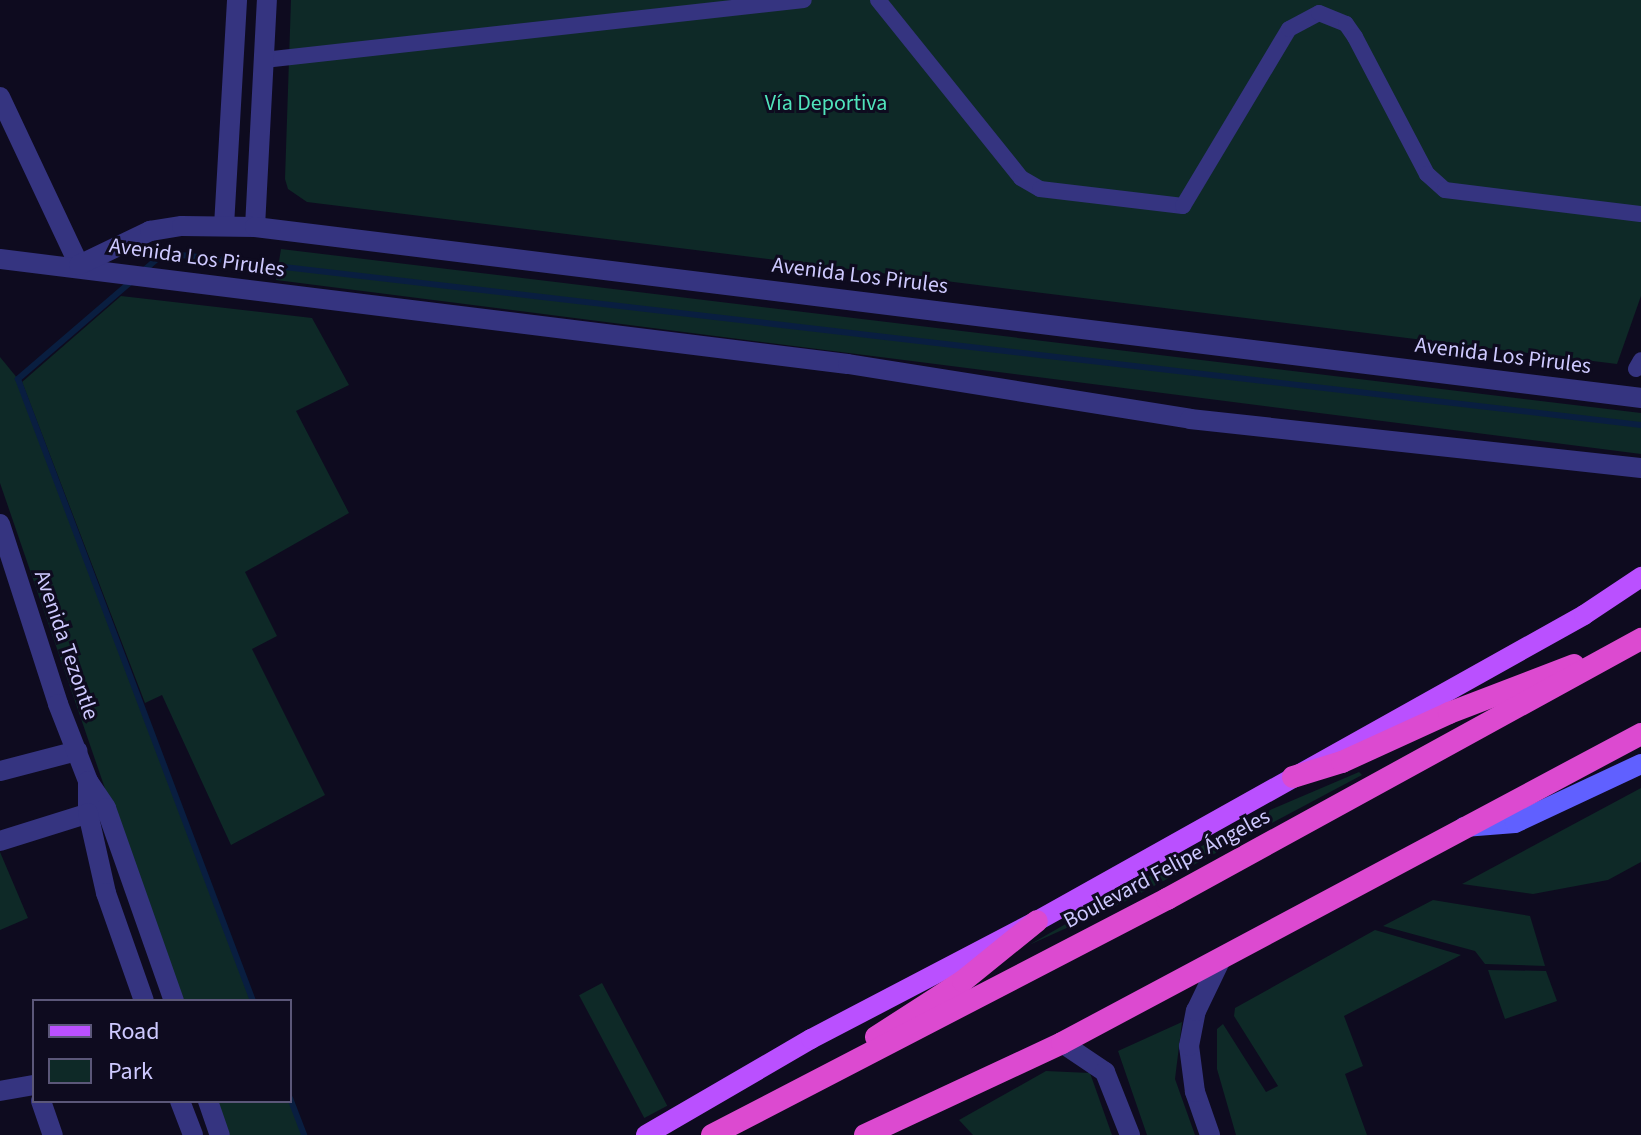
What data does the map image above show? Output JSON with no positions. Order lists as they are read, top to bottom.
{
  "streets": {
    "highway": ["Boulevard Felipe Ángeles"],
    "street": ["Avenida Los Pirules", "Avenida Tezontle"]
  },
  "parks": ["Vía Deportiva"],
  "legend": ["Road", "Park"]
}
